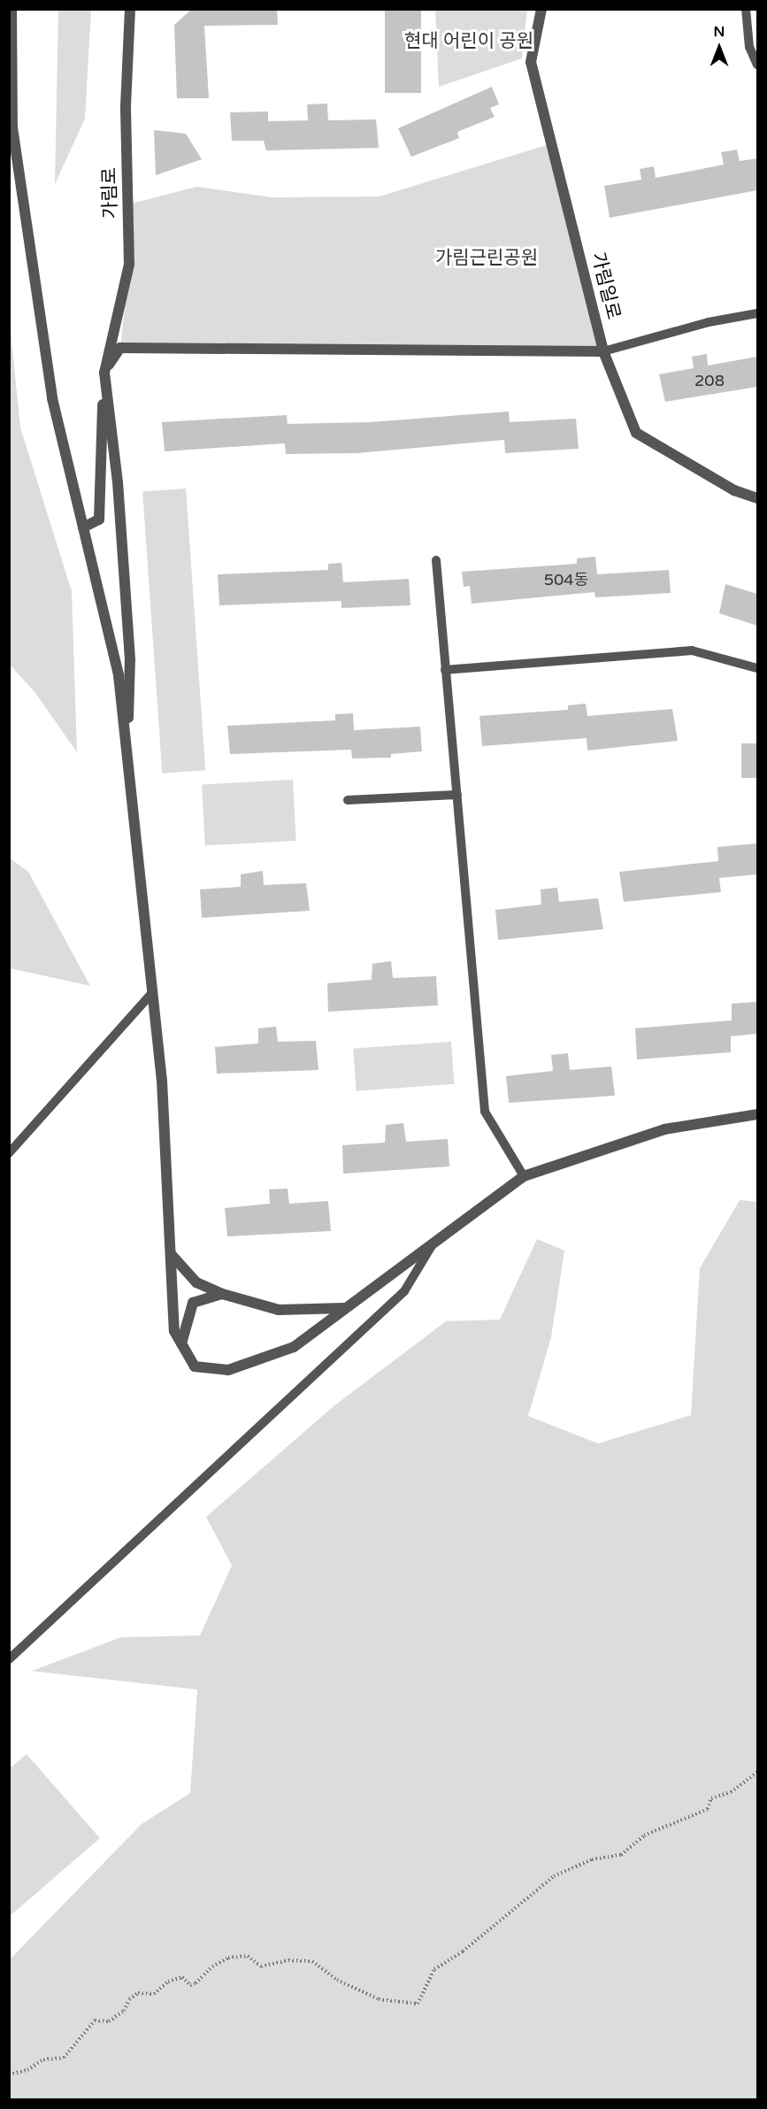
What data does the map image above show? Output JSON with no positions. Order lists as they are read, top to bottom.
{
  "streets": {
    "street": ["가림로", "가림일로"]
  },
  "parks": ["현대 어린이 공원", "가림근린공원"],
  "house_numbers": ["208", "504동"],
  "north": "top"
}
